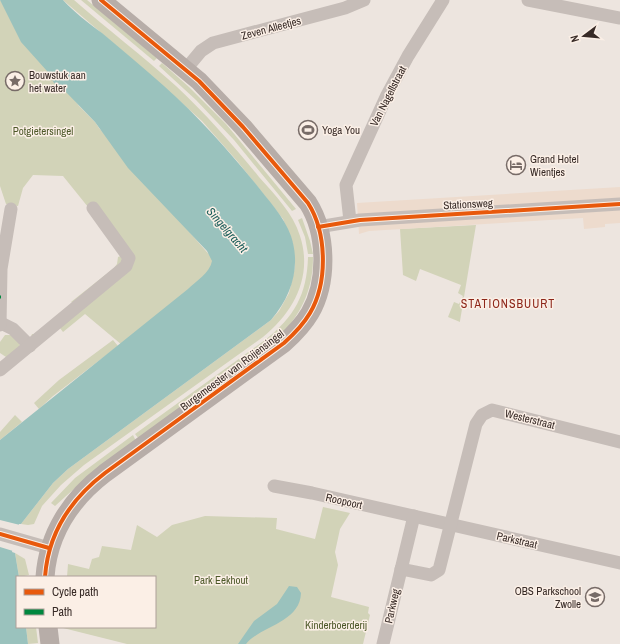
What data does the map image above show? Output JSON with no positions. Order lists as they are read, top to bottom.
{
  "streets": {
    "main road": ["Burgemeester van Roijensingel"],
    "street": [
      "Zeven Alleetjes",
      "Van Nagellstraat",
      "Stationsweg",
      "Westerstraat",
      "Roopoort",
      "Parkstraat",
      "Parkweg"
    ]
  },
  "crossings": [
    ["Zeven Alleetjes", "Burgemeester van Roijensingel"],
    ["Van Nagellstraat", "Stationsweg"],
    ["Stationsweg", "Burgemeester van Roijensingel"],
    ["Westerstraat", "Parkstraat"],
    ["Roopoort", "Parkstraat"],
    ["Roopoort", "Parkweg"],
    ["Parkstraat", "Parkweg"]
  ],
  "districts": ["STATIONSBUURT"],
  "water": ["Singelgracht"],
  "parks": ["Potgietersingel", "Park Eekhout", "Kinderboerderij"],
  "places": {
    "place": ["Bouwstuk aan het water"],
    "sports": ["Yoga You"],
    "hotel": ["Grand Hotel Wientjes"],
    "school or university": ["OBS Parkschool Zwolle"]
  },
  "legend": ["Cycle path", "Path"],
  "north": "left"
}
